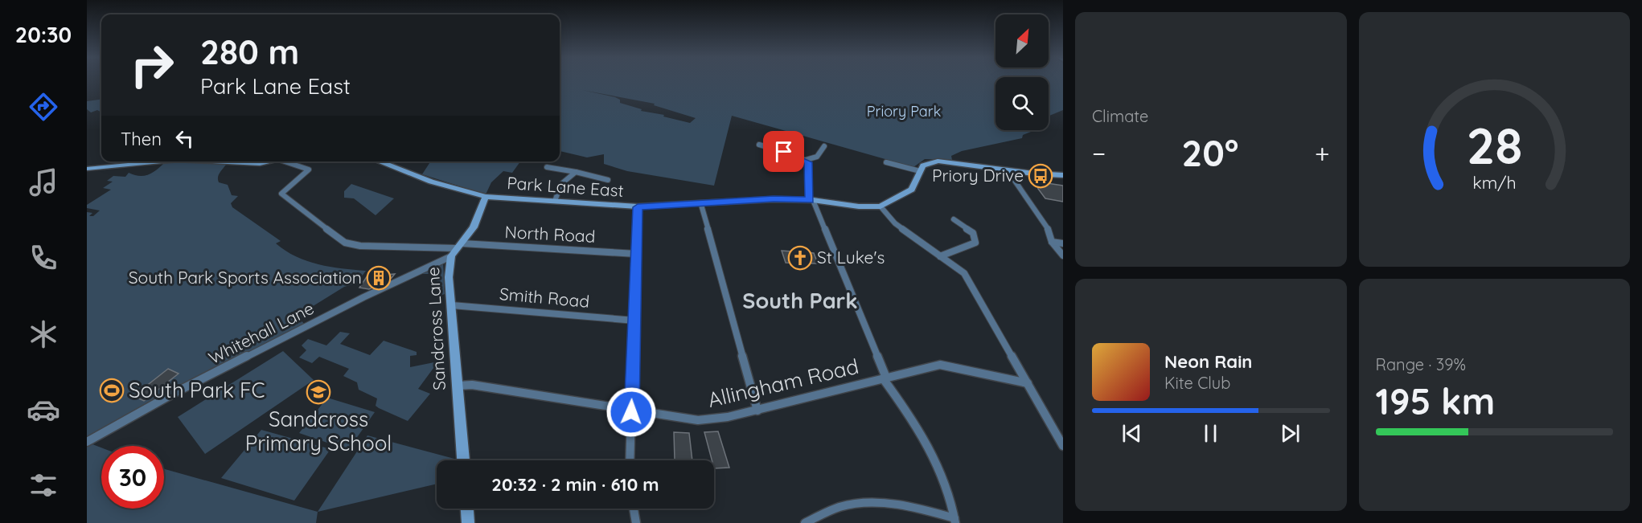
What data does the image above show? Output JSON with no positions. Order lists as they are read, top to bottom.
{
  "streets": {
    "street": [
      "Park Lane East",
      "North Road",
      "Smith Road",
      "Sandcross Lane",
      "Whitehall Lane",
      "Allingham Road"
    ]
  },
  "crossings": [
    ["Park Lane East", "Sandcross Lane"],
    ["North Road", "Sandcross Lane"],
    ["North Road", "Whitehall Lane"],
    ["Smith Road", "Sandcross Lane"],
    ["Sandcross Lane", "Whitehall Lane"],
    ["Sandcross Lane", "Allingham Road"]
  ],
  "districts": ["South Park"],
  "parks": ["Priory Park"],
  "places": {
    "bus stop": ["Priory Drive"],
    "church": ["St Luke's"],
    "building": ["South Park Sports Association"],
    "sports": ["South Park FC"],
    "school or university": ["Sandcross Primary School"]
  },
  "north": "top right",
  "page": {
    "tabs": "20:30",
    "tile": [
      "Climate",
      ["Range · 39%", "195 km"]
    ],
    "turn": ["280 m", "Park Lane East"],
    "then": "Then",
    "heat": ["−", "20°", "+"],
    "song": ["Neon Rain", "Kite Club"],
    "limit": "30",
    "trip": "20:32 · 2 min · 610 m",
    "gauge": ["28", "km/h"]
  }
}
